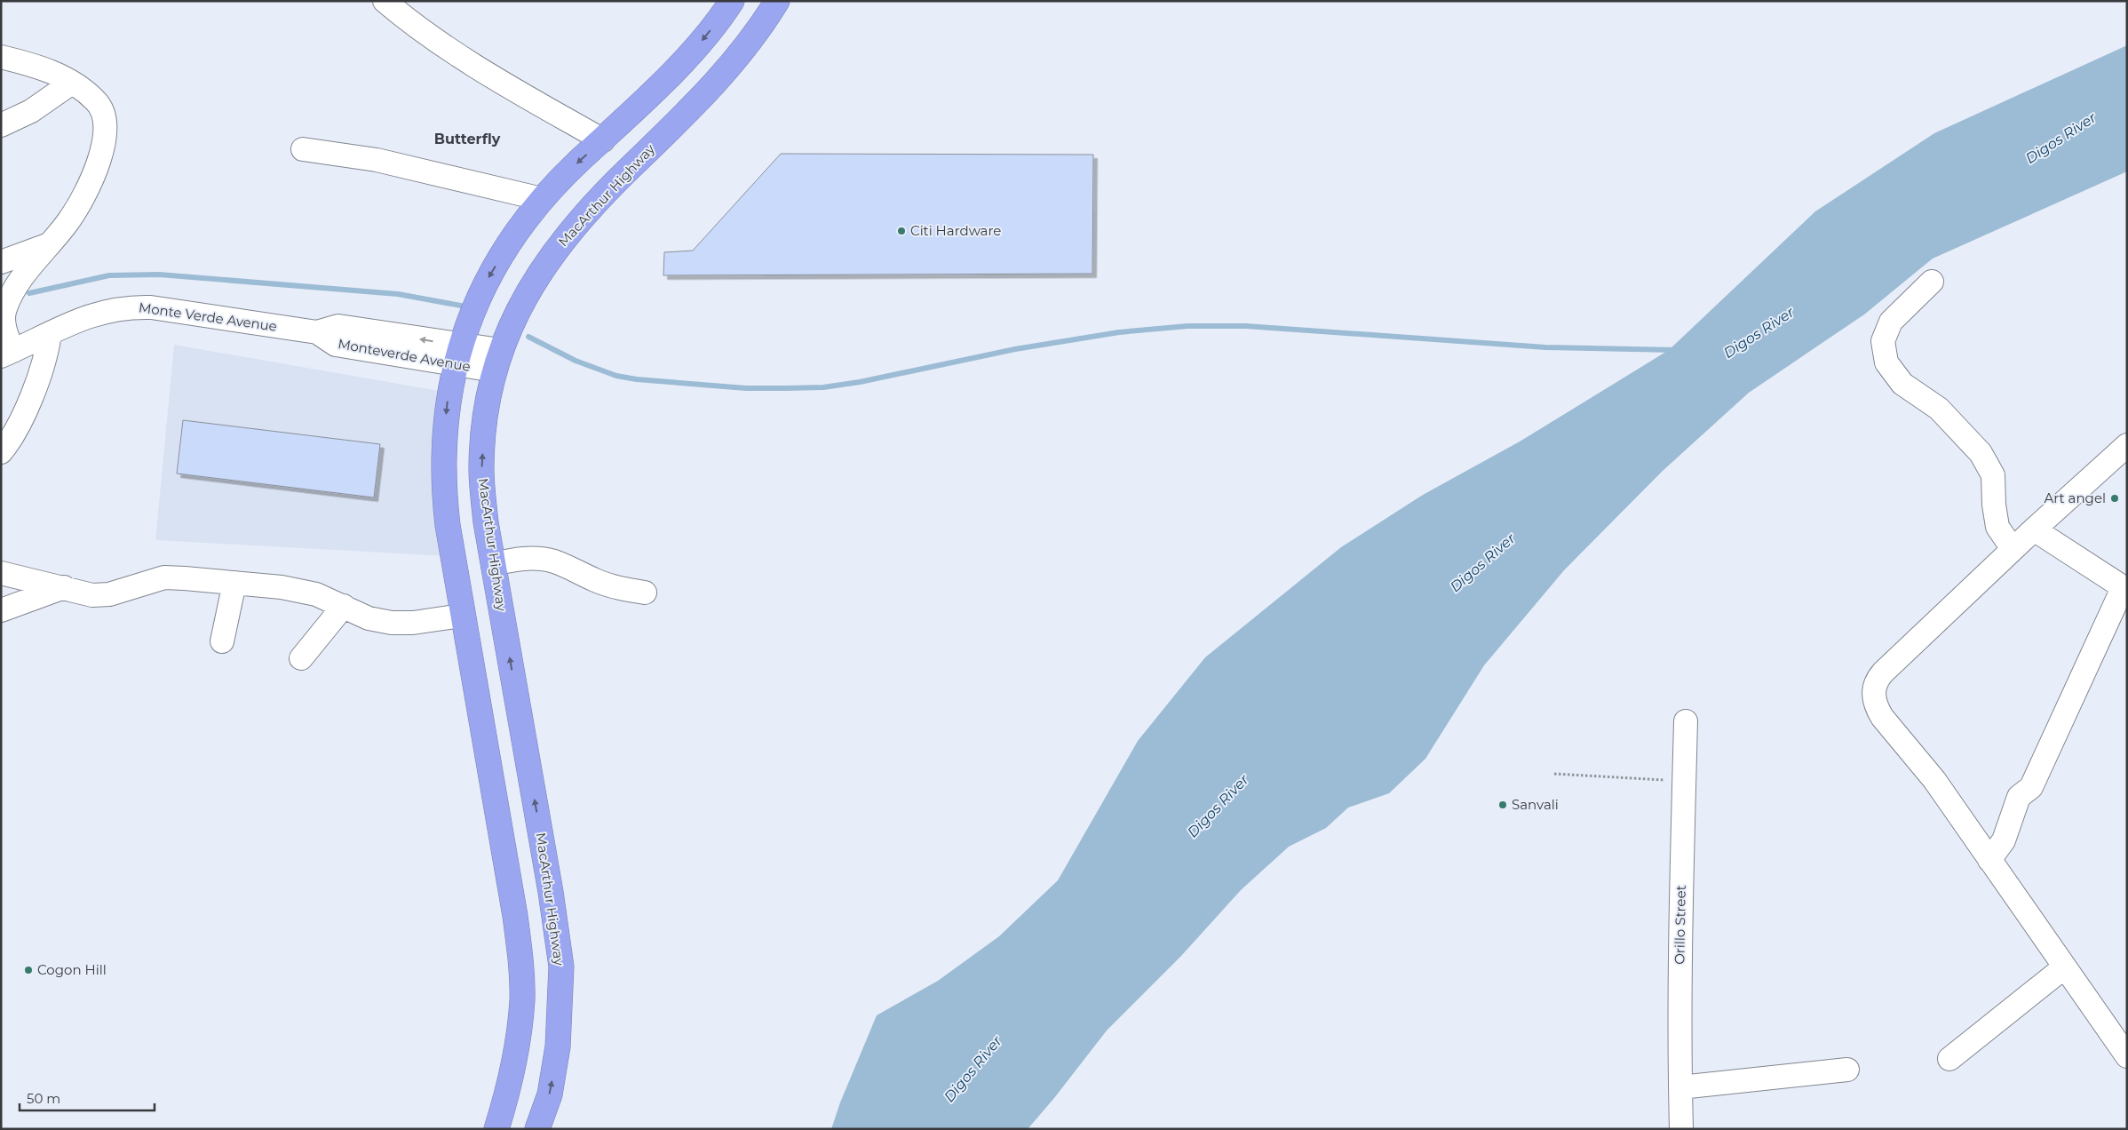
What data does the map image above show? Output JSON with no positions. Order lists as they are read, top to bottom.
{
  "streets": {
    "highway": ["MacArthur Highway"],
    "street": ["Monte Verde Avenue", "Monteverde Avenue", "Orillo Street"]
  },
  "crossings": [
    ["MacArthur Highway", "Monteverde Avenue"],
    ["Monte Verde Avenue", "Monteverde Avenue"]
  ],
  "districts": ["Butterfly"],
  "water": ["Digos River"],
  "places": [
    "Citi Hardware",
    "Art angel",
    "Sanvali",
    "Cogon Hill"
  ],
  "scale_bar": "50 m"
}
